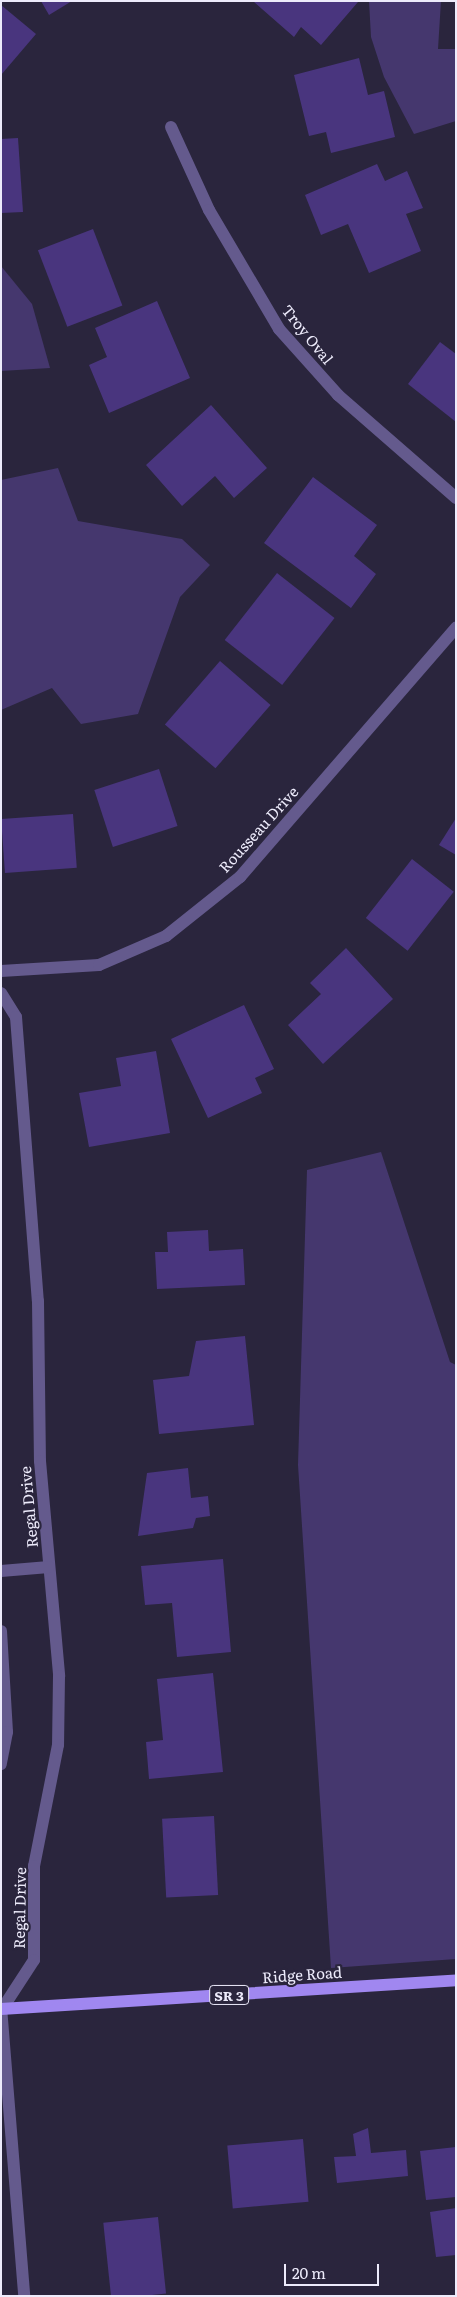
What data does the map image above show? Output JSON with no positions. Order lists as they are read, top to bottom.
{
  "streets": {
    "main road": ["Ridge Road", "SR 3"],
    "street": ["Troy Oval", "Rousseau Drive", "Regal Drive"]
  },
  "crossings": [
    ["Regal Drive", "Ridge Road"]
  ],
  "scale_bar": "20 m"
}
